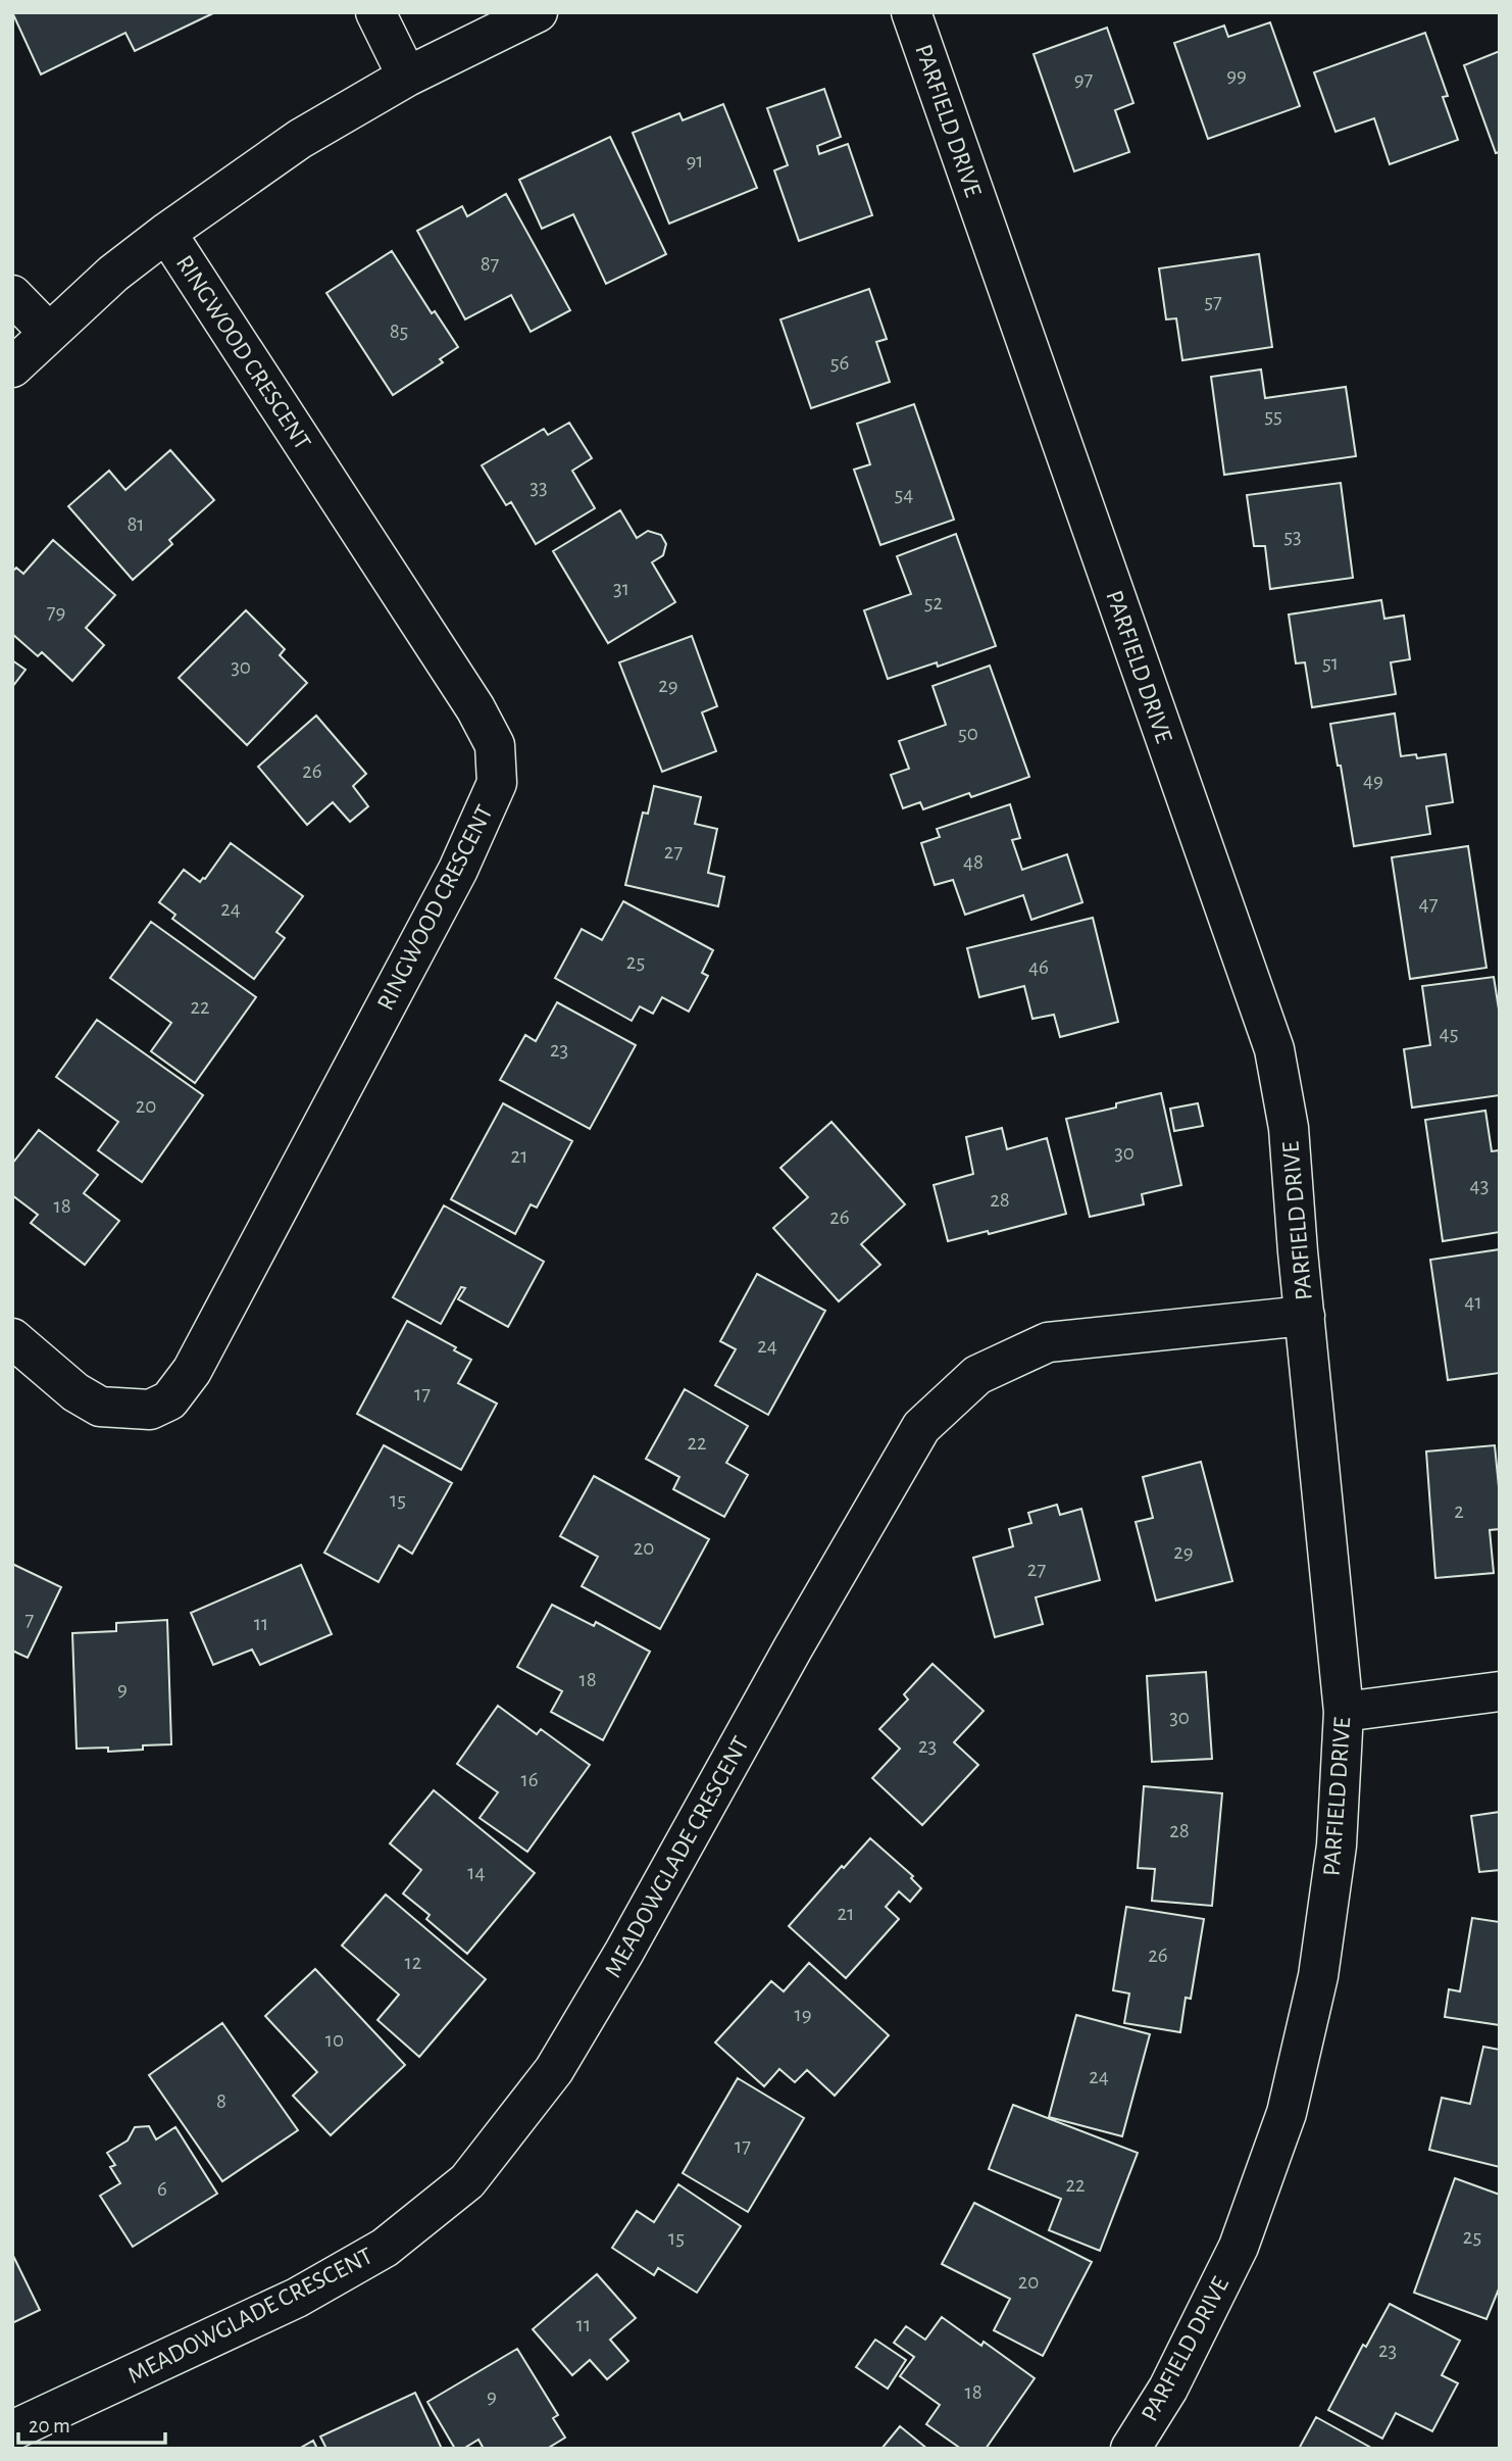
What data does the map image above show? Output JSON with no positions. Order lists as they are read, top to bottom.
{
  "streets": {
    "street": ["PARFIELD DRIVE", "RINGWOOD CRESCENT", "MEADOWGLADE CRESCENT"]
  },
  "crossings": [
    ["PARFIELD DRIVE", "MEADOWGLADE CRESCENT"]
  ],
  "house_numbers": [
    "99",
    "97",
    "91",
    "87",
    "57",
    "85",
    "56",
    "55",
    "33",
    "54",
    "81",
    "53",
    "31",
    "52",
    "79",
    "51",
    "30",
    "29",
    "50",
    "26",
    "49",
    "27",
    "48",
    "47",
    "24",
    "25",
    "46",
    "22",
    "45",
    "23",
    "20",
    "30",
    "21",
    "43",
    "28",
    "18",
    "26",
    "41",
    "24",
    "17",
    "22",
    "15",
    "2",
    "20",
    "29",
    "27",
    "7",
    "11",
    "18",
    "9",
    "30",
    "23",
    "16",
    "28",
    "14",
    "21",
    "26",
    "12",
    "19",
    "10",
    "24",
    "8",
    "17",
    "22",
    "6",
    "25",
    "15",
    "20",
    "11",
    "23",
    "18",
    "9"
  ],
  "scale_bar": "20 m"
}
